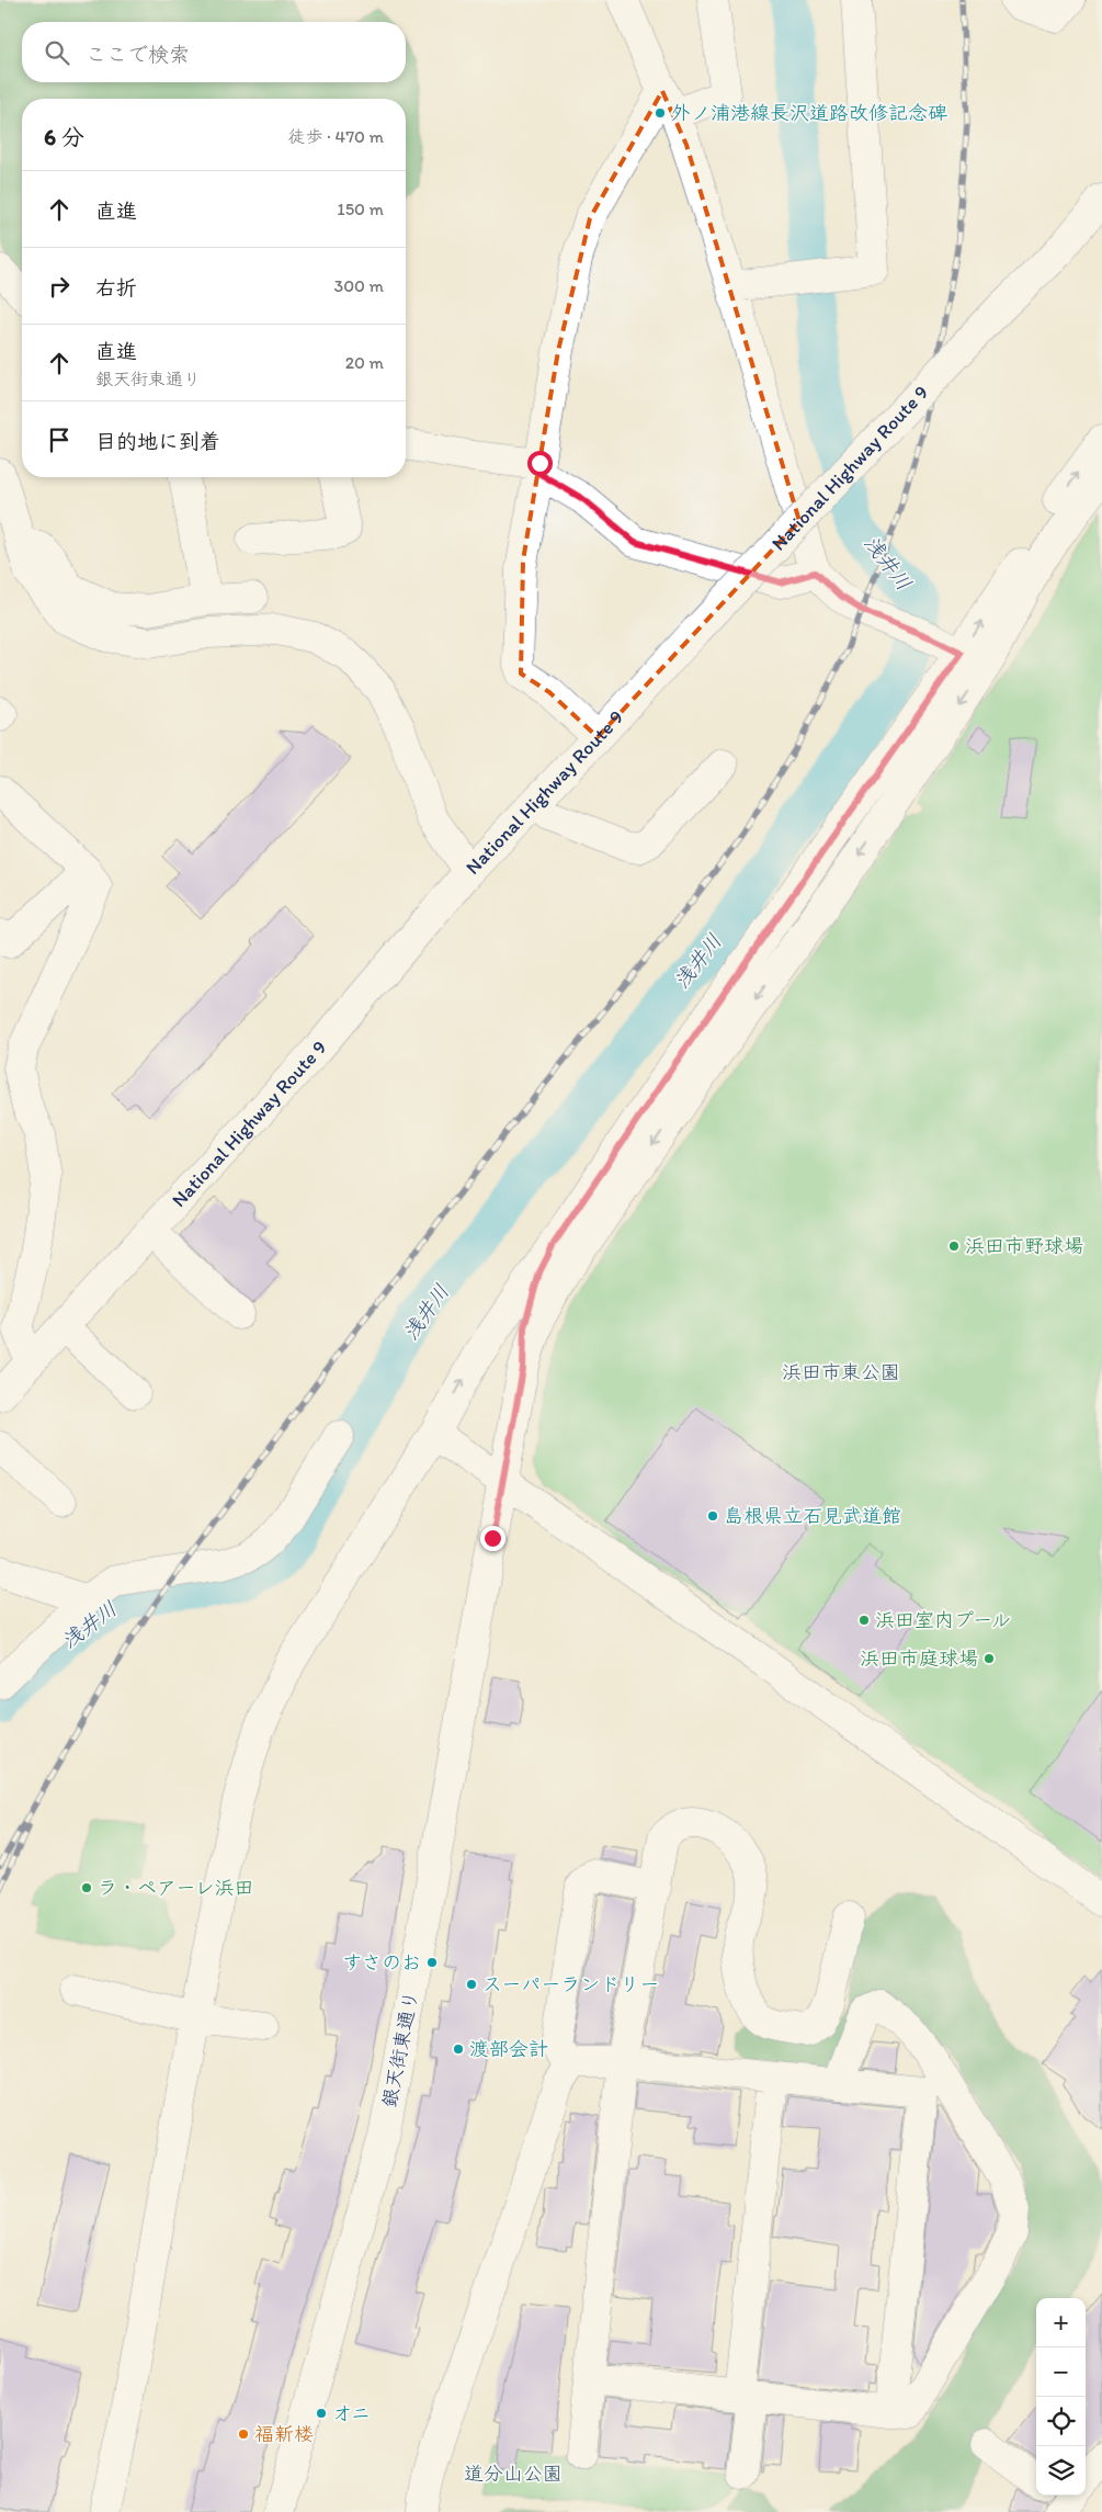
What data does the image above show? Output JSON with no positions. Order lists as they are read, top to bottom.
{
  "streets": {
    "main road": ["National Highway Route 9", "銀天街東通り"]
  },
  "water": ["浅井川"],
  "parks": ["浜田市東公園", "道分山公園"],
  "places": [
    "外ノ浦港線長沢道路改修記念碑",
    "浜田市野球場",
    "島根県立石見武道館",
    "浜田室内プール",
    "浜田市庭球場",
    "ラ・ペアーレ浜田",
    "すさのお",
    "スーパーランドリー",
    "渡部会計",
    "オニ",
    "福新楼"
  ],
  "page": {
    "search": "ここで検索",
    "heading": ["6 分", "徒歩 · 470 m"],
    "list": [
      ["直進", "150 m"],
      ["右折", "300 m"],
      ["直進", "銀天街東通り", "20 m"],
      "目的地に到着"
    ],
    "map_buttons": ["+", "−"]
  }
}
